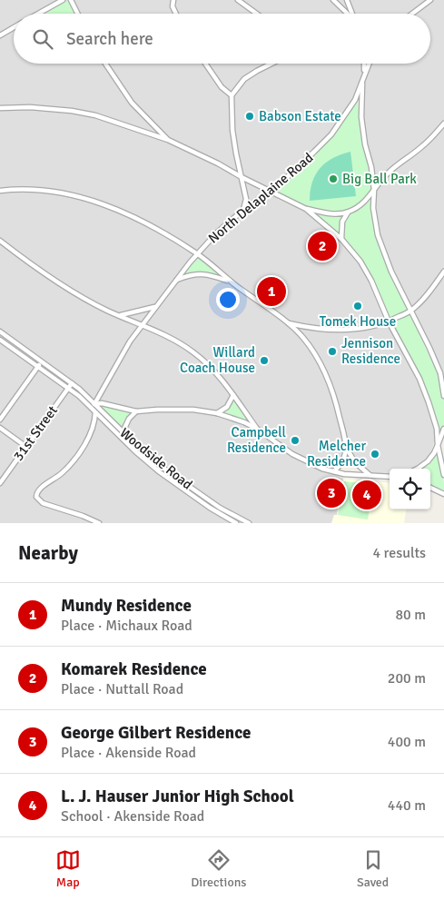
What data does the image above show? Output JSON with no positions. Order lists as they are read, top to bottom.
{
  "streets": {
    "street": ["North Delaplaine Road", "31st Street", "Woodside Road"]
  },
  "crossings": [
    ["North Delaplaine Road", "Woodside Road"],
    ["31st Street", "Woodside Road"]
  ],
  "places": [
    "Babson Estate",
    "Big Ball Park",
    "Tomek House",
    "Jennison Residence",
    "Willard Coach House",
    "Campbell Residence",
    "Melcher Residence"
  ],
  "page": {
    "search": "Search here",
    "pins": [
      "2",
      "1",
      "3",
      "4"
    ],
    "heading": ["Nearby", "4 results"],
    "list": [
      {
        "mark": "1",
        "name": "Mundy Residence",
        "note": "Place · Michaux Road",
        "value": "80 m"
      },
      {
        "mark": "2",
        "name": "Komarek Residence",
        "note": "Place · Nuttall Road",
        "value": "200 m"
      },
      {
        "mark": "3",
        "name": "George Gilbert Residence",
        "note": "Place · Akenside Road",
        "value": "400 m"
      },
      {
        "mark": "4",
        "name": "L. J. Hauser Junior High School",
        "note": "School · Akenside Road",
        "value": "440 m"
      }
    ],
    "nav": ["Map", "Directions", "Saved"]
  }
}
